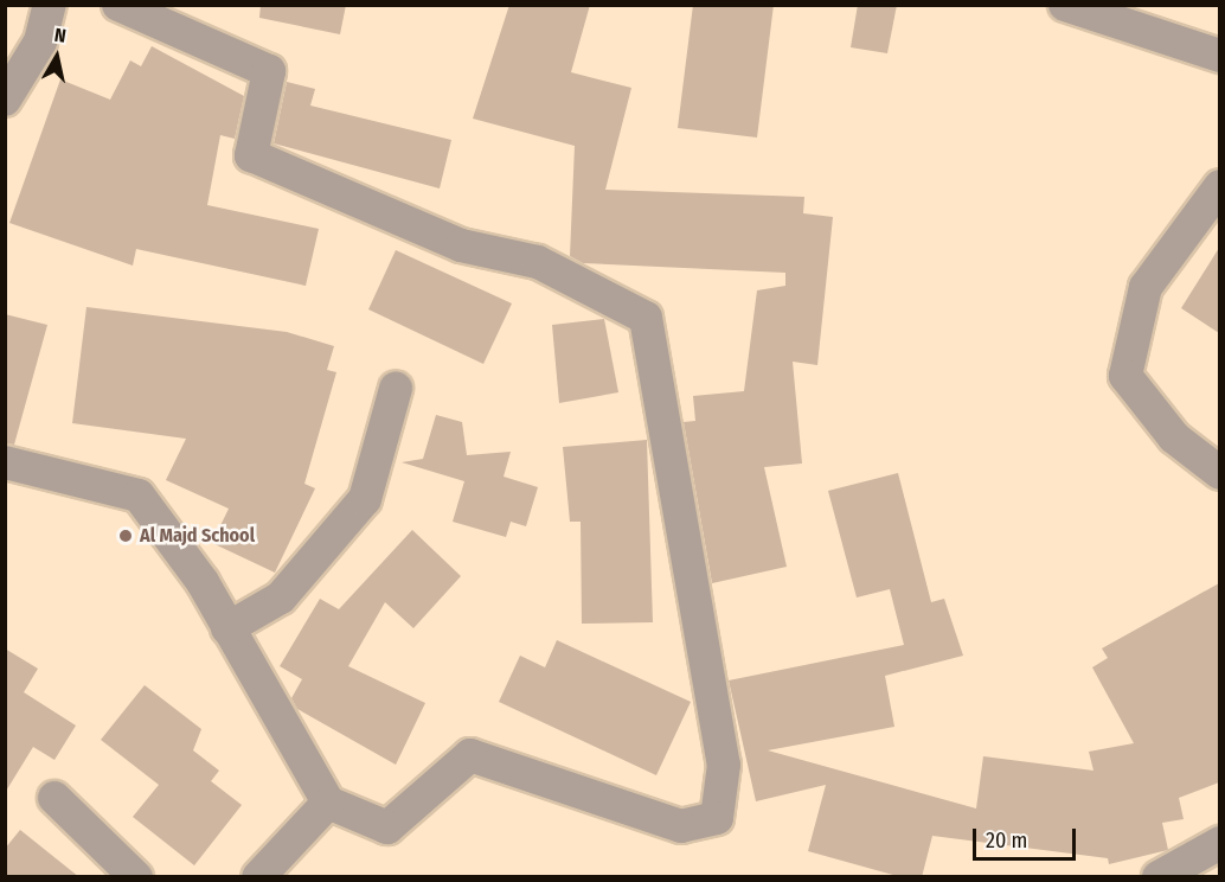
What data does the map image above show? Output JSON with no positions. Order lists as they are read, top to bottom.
{
  "places": ["Al Majd School"],
  "scale_bar": "20 m",
  "north": "top"
}
